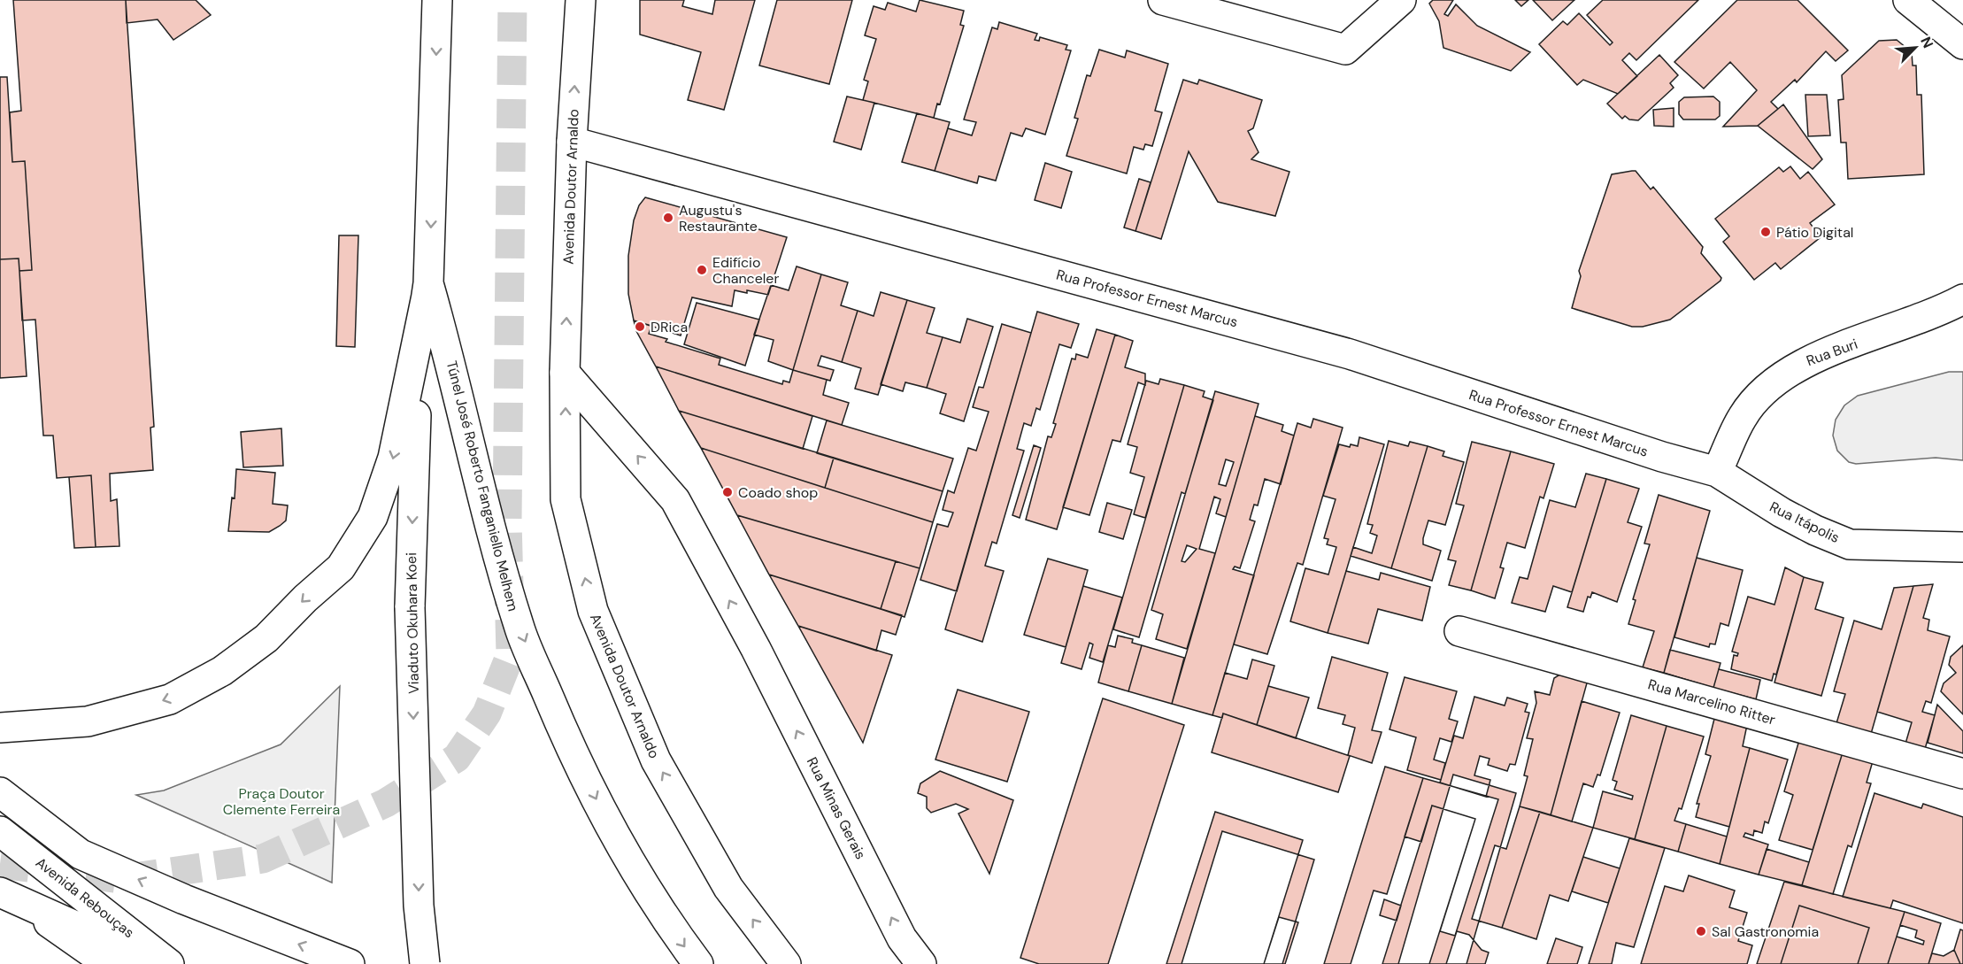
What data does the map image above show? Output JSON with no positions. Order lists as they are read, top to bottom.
{
  "streets": {
    "main road": [
      "Avenida Doutor Arnaldo",
      "Rua Professor Ernest Marcus",
      "Rua Buri",
      "Túnel José Roberto Fanganiello Melhem",
      "Rua Itápolis",
      "Viaduto Okuhara Koei",
      "Rua Marcelino Ritter",
      "Rua Minas Gerais",
      "Avenida Rebouças"
    ]
  },
  "crossings": [
    ["Avenida Doutor Arnaldo", "Rua Professor Ernest Marcus"],
    ["Avenida Doutor Arnaldo", "Rua Minas Gerais"],
    ["Rua Professor Ernest Marcus", "Rua Buri"],
    ["Rua Professor Ernest Marcus", "Rua Itápolis"],
    ["Rua Buri", "Rua Itápolis"],
    ["Túnel José Roberto Fanganiello Melhem", "Viaduto Okuhara Koei"]
  ],
  "one_way": [
    "Avenida Doutor Arnaldo",
    "Túnel José Roberto Fanganiello Melhem",
    "Viaduto Okuhara Koei",
    "Rua Minas Gerais"
  ],
  "parks": ["Praça Doutor Clemente Ferreira"],
  "places": [
    "Augustu's Restaurante",
    "Pátio Digital",
    "Edifício Chanceler",
    "DRica",
    "Coado shop",
    "Sal Gastronomia"
  ],
  "north": "top right"
}
